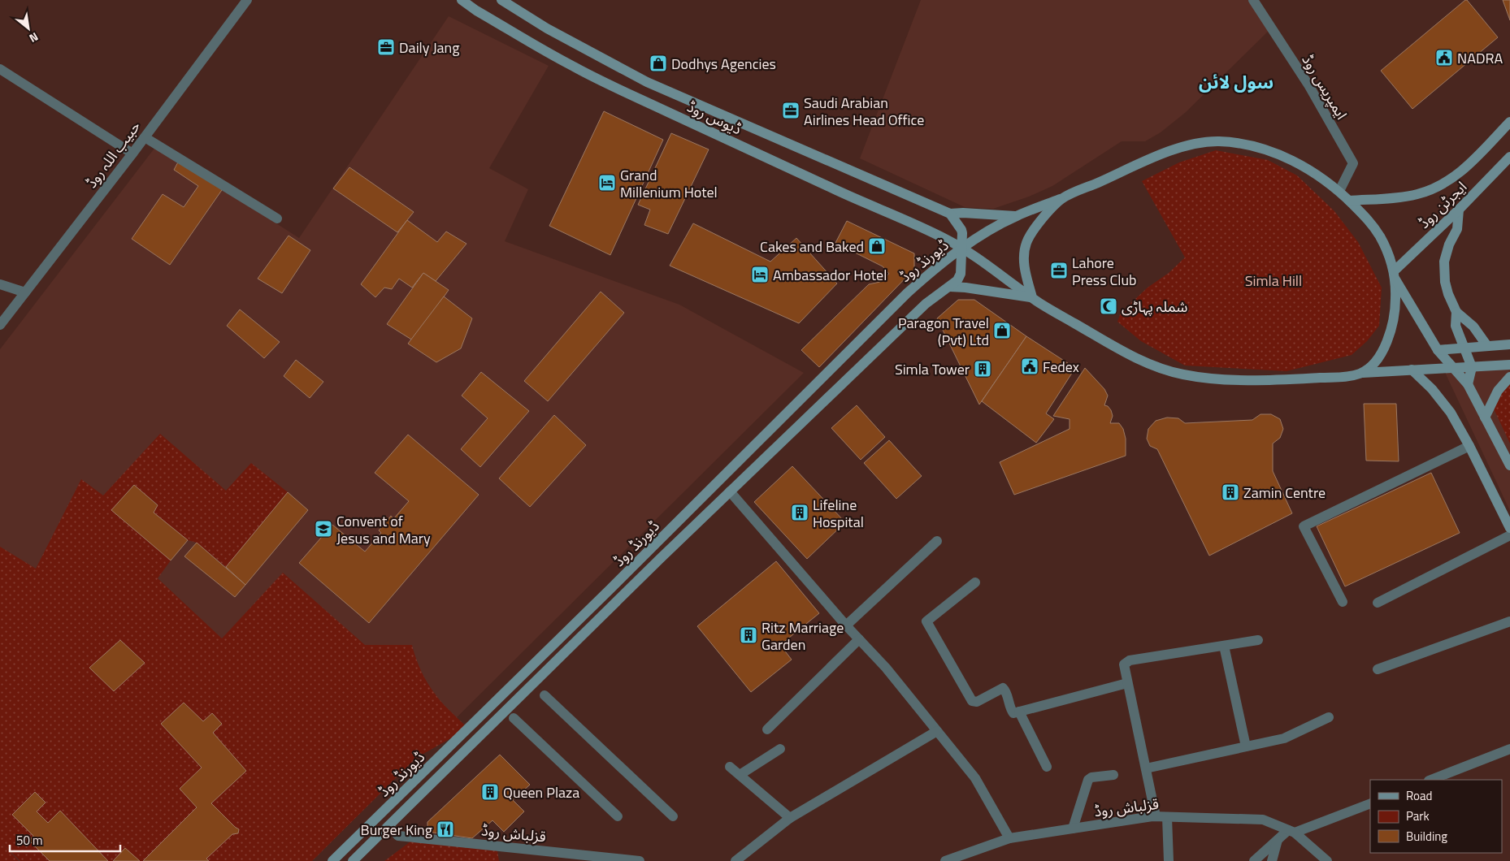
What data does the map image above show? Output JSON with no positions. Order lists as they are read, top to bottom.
{
  "streets": {
    "main road": ["ڈیوس روڈ", "ایجرٹن روڈ", "ڈیورنڈ روڈ"],
    "street": ["ایمپریس روڈ", "حبیب اللہ روڈ", "قزلباش روڈ"]
  },
  "crossings": [
    ["ڈیوس روڈ", "ڈیورنڈ روڈ"],
    ["ڈیورنڈ روڈ", "قزلباش روڈ"]
  ],
  "districts": ["سول لائن"],
  "parks": ["Simla Hill"],
  "places": {
    "office": ["Daily Jang", "Saudi Arabian Airlines Head Office", "Lahore Press Club"],
    "public building": ["NADRA", "Fedex"],
    "shop": ["Dodhys Agencies", "Cakes and Baked", "Paragon Travel (Pvt) Ltd"],
    "hotel": ["Grand Millenium Hotel", "Ambassador Hotel"],
    "mosque": ["شملہ پہاڑی"],
    "building": [
      "Simla Tower",
      "Zamin Centre",
      "Lifeline Hospital",
      "Ritz Marriage Garden",
      "Queen Plaza"
    ],
    "school or university": ["Convent of Jesus and Mary"],
    "restaurant": ["Burger King"]
  },
  "legend": ["Road", "Park", "Building"],
  "scale_bar": "50 m",
  "north": "bottom right"
}
